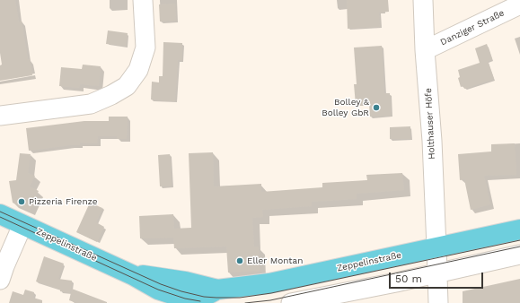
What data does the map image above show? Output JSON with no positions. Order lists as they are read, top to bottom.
{
  "streets": {
    "main road": ["Zeppelinstraße"],
    "street": ["Danziger Straße", "Holthauser Höfe"]
  },
  "crossings": [
    ["Danziger Straße", "Holthauser Höfe"],
    ["Holthauser Höfe", "Zeppelinstraße"]
  ],
  "places": ["Bolley & Bolley GbR", "Pizzeria Firenze", "Eller Montan"],
  "scale_bar": "50 m"
}
